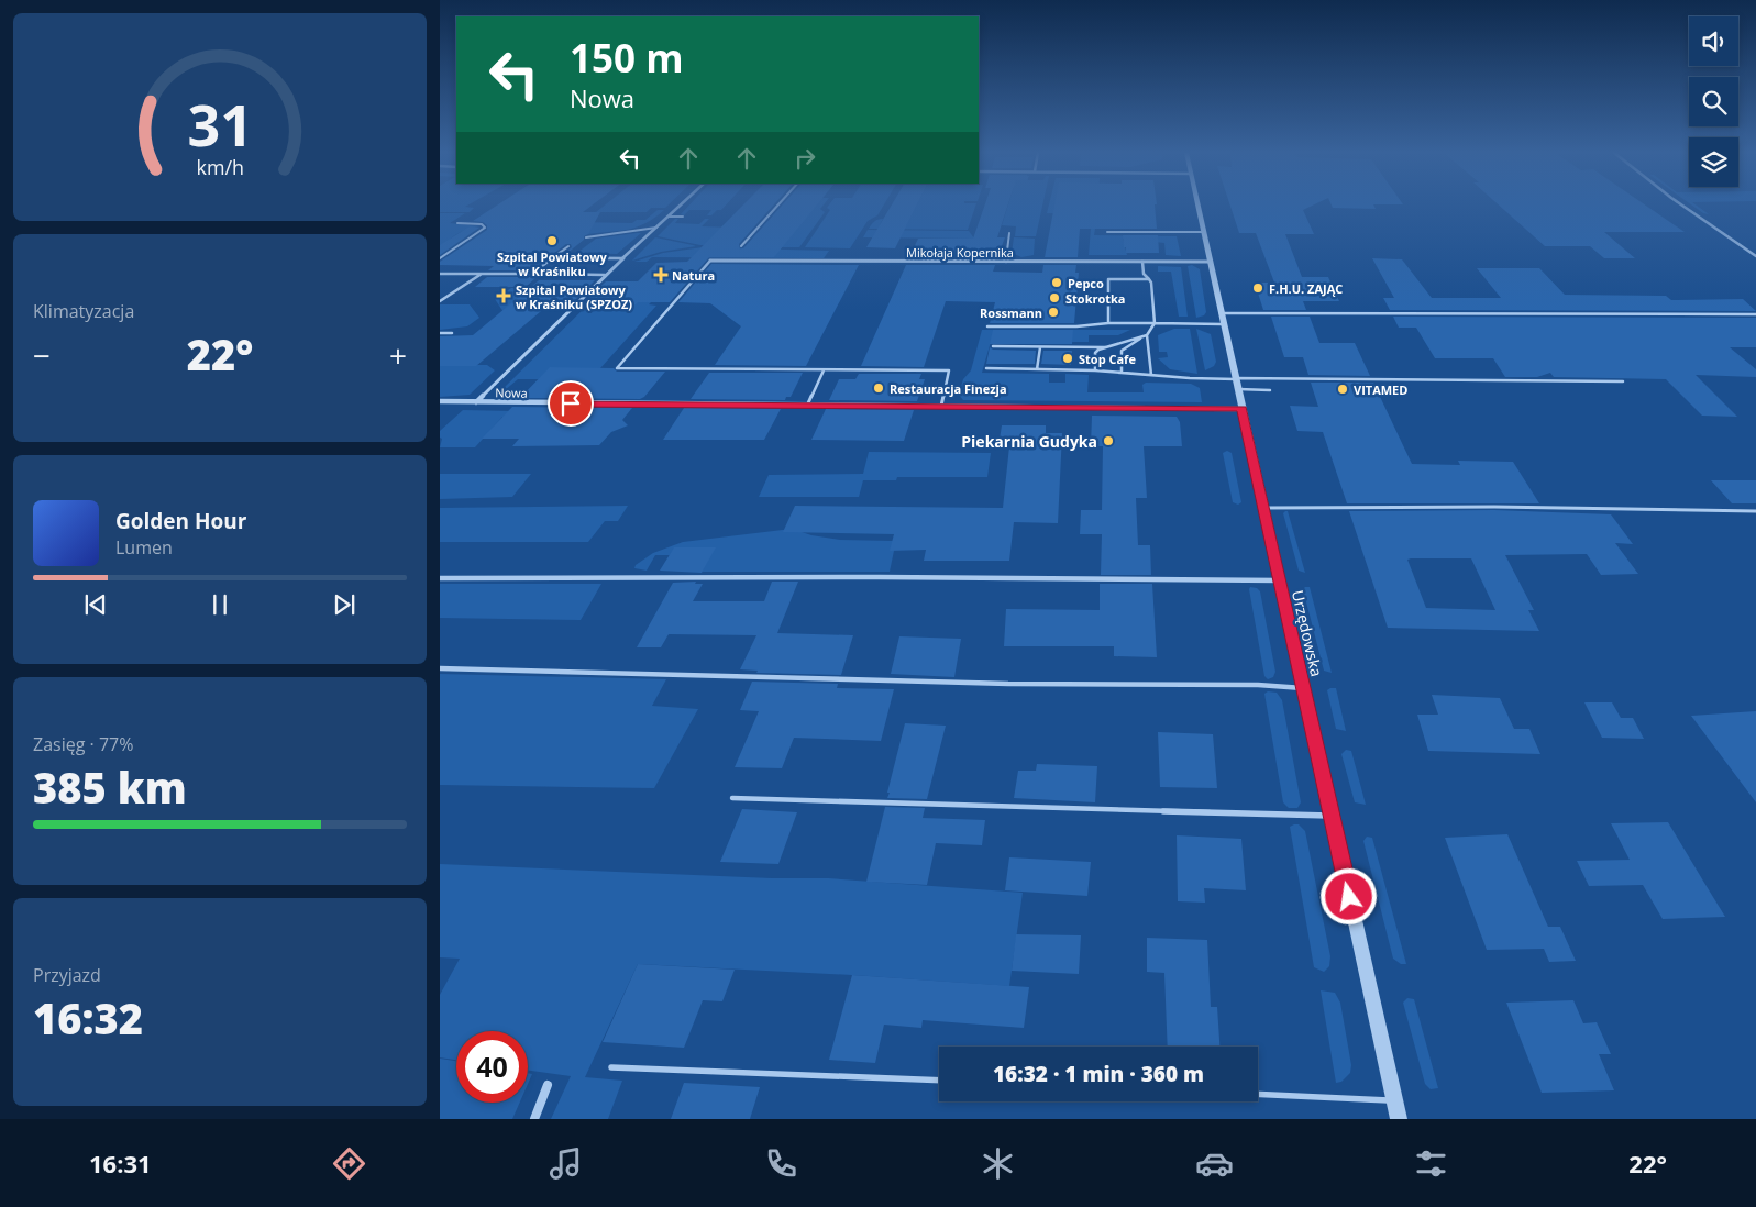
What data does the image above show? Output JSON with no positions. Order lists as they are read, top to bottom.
{
  "streets": {
    "street": ["Mikołaja Kopernika", "Nowa", "Urzędowska"]
  },
  "crossings": [
    ["Mikołaja Kopernika", "Urzędowska"],
    ["Nowa", "Urzędowska"]
  ],
  "places": {
    "other": [
      "Szpital Powiatowy w Kraśniku",
      "Pepco",
      "F.H.U. ZAJĄC",
      "Stokrotka",
      "Rossmann",
      "Stop Cafe",
      "Restauracja Finezja",
      "VITAMED",
      "Piekarnia Gudyka"
    ],
    "health": ["Natura", "Szpital Powiatowy w Kraśniku (SPZOZ)"]
  },
  "page": {
    "turn": ["150 m", "Nowa"],
    "tile": [
      "Klimatyzacja",
      ["Zasięg · 77%", "385 km"],
      ["Przyjazd", "16:32"]
    ],
    "heat": ["−", "22°", "+"],
    "song": ["Golden Hour", "Lumen"],
    "limit": "40",
    "trip": "16:32 · 1 min · 360 m",
    "tabs": ["16:31", "22°"],
    "gauge": ["31", "km/h"]
  }
}
